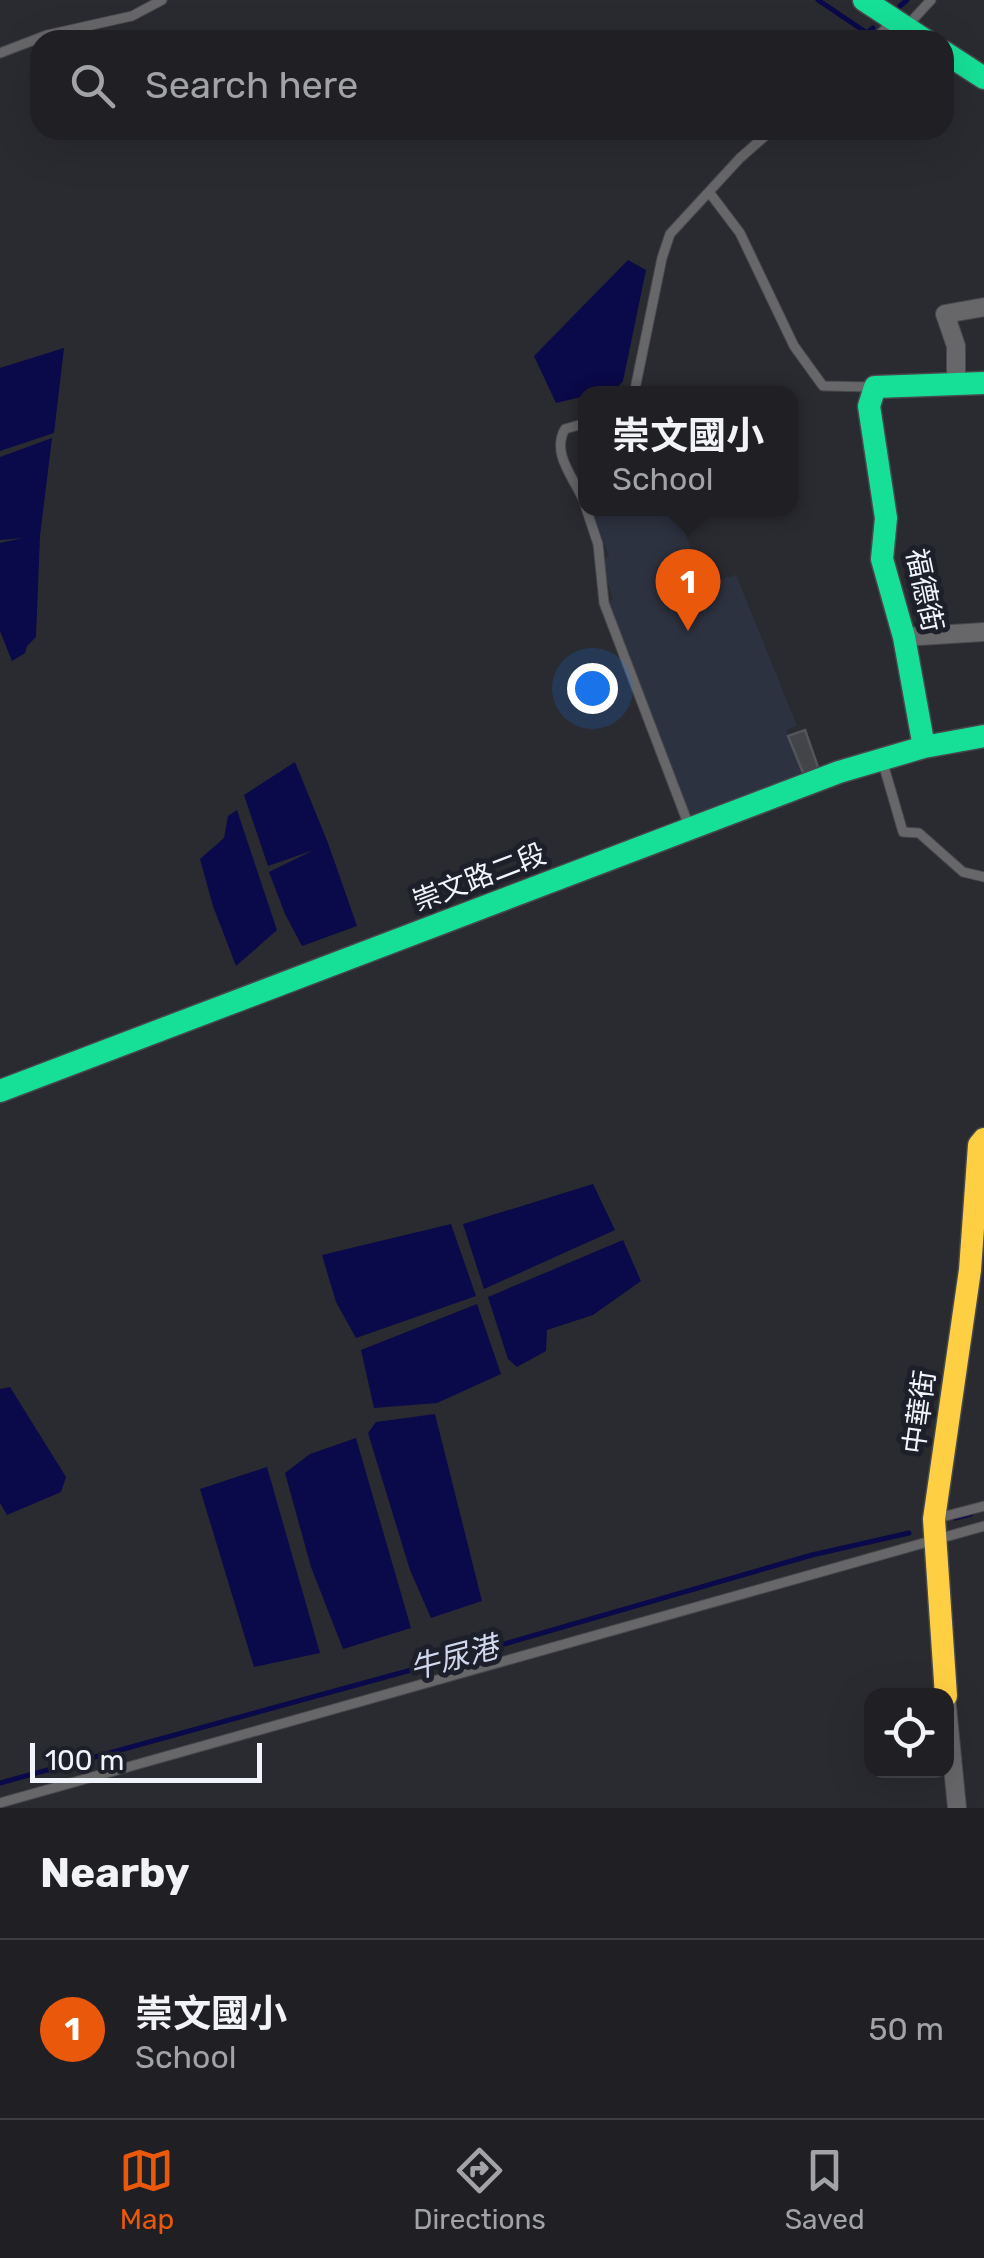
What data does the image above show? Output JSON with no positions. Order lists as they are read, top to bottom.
{
  "streets": {
    "street": ["福德街", "崇文路二段", "中華街"]
  },
  "crossings": [
    ["福德街", "崇文路二段"]
  ],
  "water": ["牛尿港"],
  "scale_bar": "100 m",
  "page": {
    "search": "Search here",
    "popup": ["崇文國小", "School"],
    "pins": "1",
    "scale": "100 m",
    "heading": "Nearby",
    "list": [
      {
        "mark": "1",
        "name": "崇文國小",
        "note": "School",
        "value": "50 m"
      }
    ],
    "nav": ["Map", "Directions", "Saved"]
  }
}
